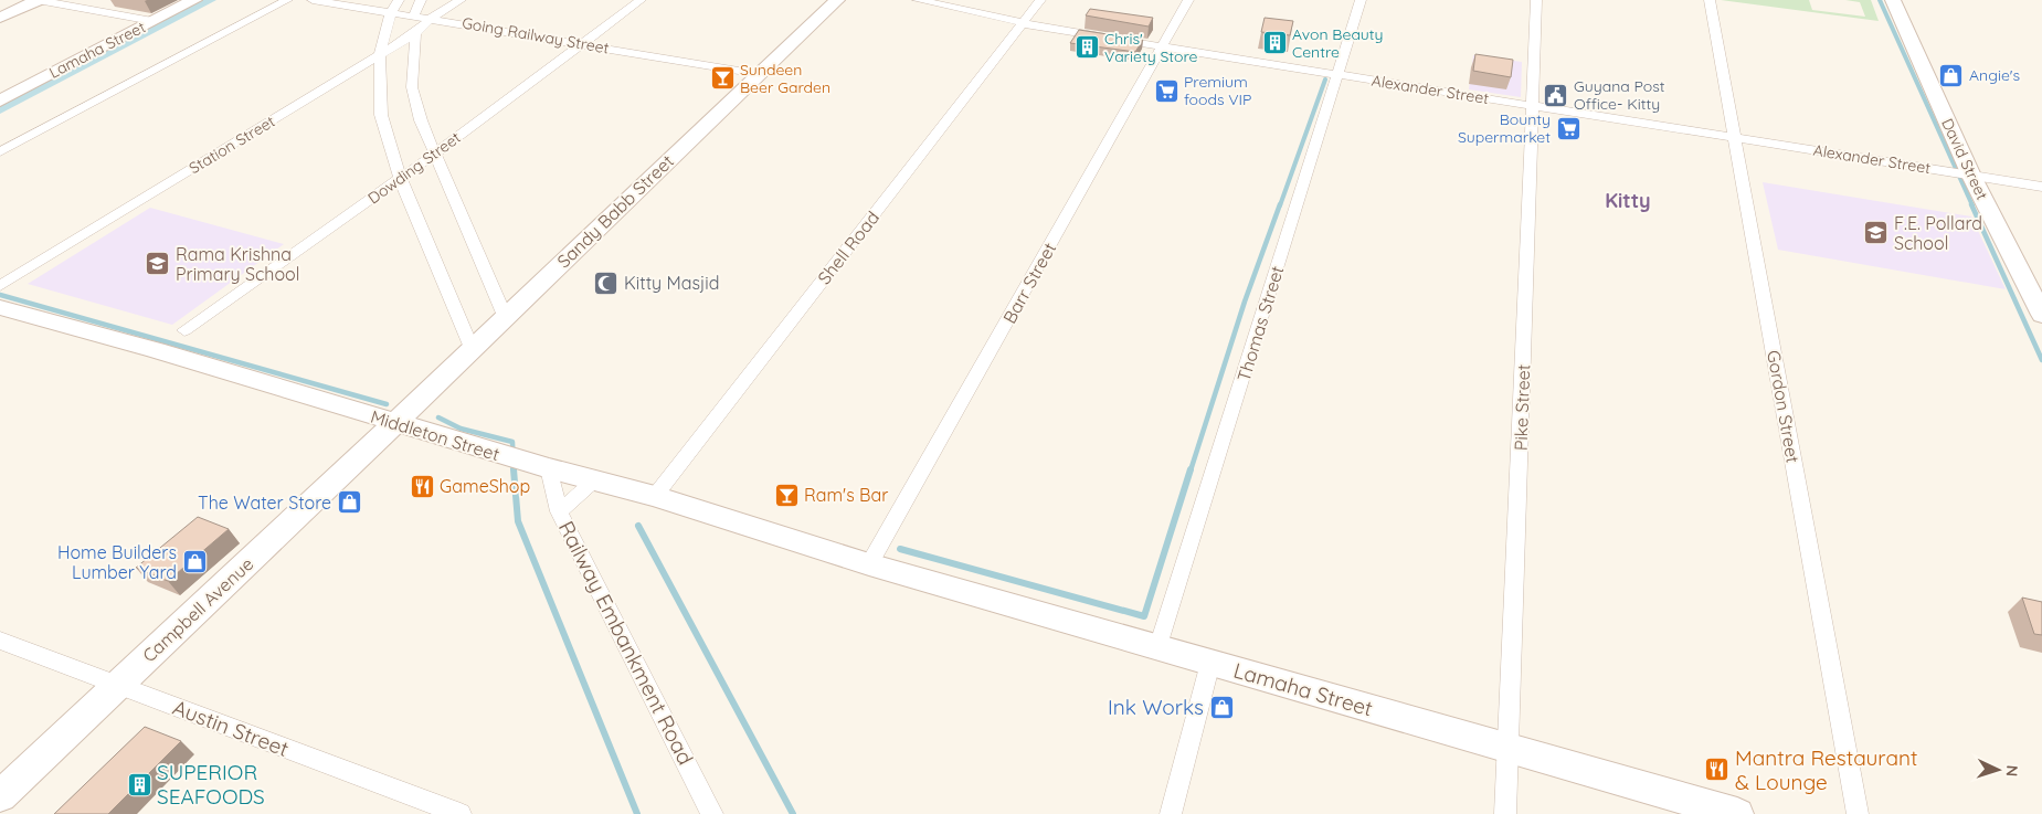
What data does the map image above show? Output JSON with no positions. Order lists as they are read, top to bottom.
{
  "streets": {
    "street": [
      "Going Railway Street",
      "Lamaha Street",
      "Alexander Street",
      "Station Street",
      "David Street",
      "Dowding Street",
      "Sandy Babb Street",
      "Shell Road",
      "Barr Street",
      "Thomas Street",
      "Gordon Street",
      "Pike Street",
      "Middleton Street",
      "Campbell Avenue",
      "Railway Embankment Road",
      "Austin Street"
    ]
  },
  "crossings": [
    ["Going Railway Street", "Station Street"],
    ["Going Railway Street", "Dowding Street"],
    ["Going Railway Street", "Sandy Babb Street"],
    ["Lamaha Street", "Barr Street"],
    ["Lamaha Street", "Thomas Street"],
    ["Lamaha Street", "Pike Street"],
    ["Lamaha Street", "Middleton Street"],
    ["Alexander Street", "David Street"],
    ["Alexander Street", "Shell Road"],
    ["Alexander Street", "Barr Street"],
    ["Alexander Street", "Thomas Street"],
    ["Alexander Street", "Gordon Street"],
    ["Alexander Street", "Pike Street"],
    ["Station Street", "Middleton Street"],
    ["Sandy Babb Street", "Middleton Street"],
    ["Sandy Babb Street", "Campbell Avenue"],
    ["Shell Road", "Middleton Street"],
    ["Barr Street", "Middleton Street"],
    ["Middleton Street", "Campbell Avenue"],
    ["Middleton Street", "Railway Embankment Road"],
    ["Campbell Avenue", "Austin Street"]
  ],
  "districts": ["Kitty"],
  "places": {
    "building": ["Avon Beauty Centre", "Chris' Variety Store", "SUPERIOR SEAFOODS"],
    "shop": [
      "Angie's",
      "The Water Store",
      "Home Builders Lumber Yard",
      "Ink Works"
    ],
    "bar": ["Sundeen Beer Garden", "Ram's Bar"],
    "supermarket": ["Premium foods VIP", "Bounty Supermarket"],
    "public building": ["Guyana Post Office- Kitty"],
    "school or university": ["F.E. Pollard School", "Rama Krishna Primary School"],
    "mosque": ["Kitty Masjid"],
    "restaurant": ["GameShop", "Mantra Restaurant & Lounge"]
  },
  "north": "right"
}
